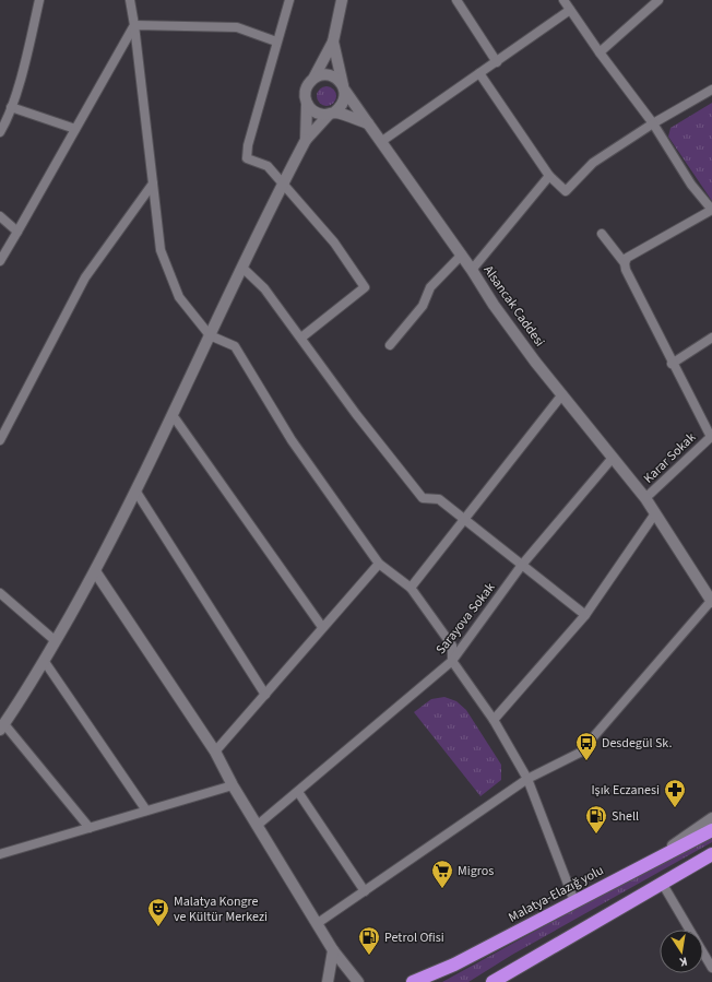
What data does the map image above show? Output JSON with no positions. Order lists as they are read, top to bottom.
{
  "streets": {
    "highway": ["Malatya-Elazığ yolu"],
    "street": ["Alsancak Caddesi", "Karar Sokak", "Sarayova Sokak"]
  },
  "crossings": [
    ["Alsancak Caddesi", "Karar Sokak"],
    ["Alsancak Caddesi", "Sarayova Sokak"]
  ],
  "places": {
    "bus stop": ["Desdegül Sk."],
    "pharmacy": ["Işık Eczanesi"],
    "fuel station": ["Shell", "Petrol Ofisi"],
    "supermarket": ["Migros"],
    "theatre": ["Malatya Kongre ve Kültür Merkezi"]
  },
  "north": "bottom"
}
